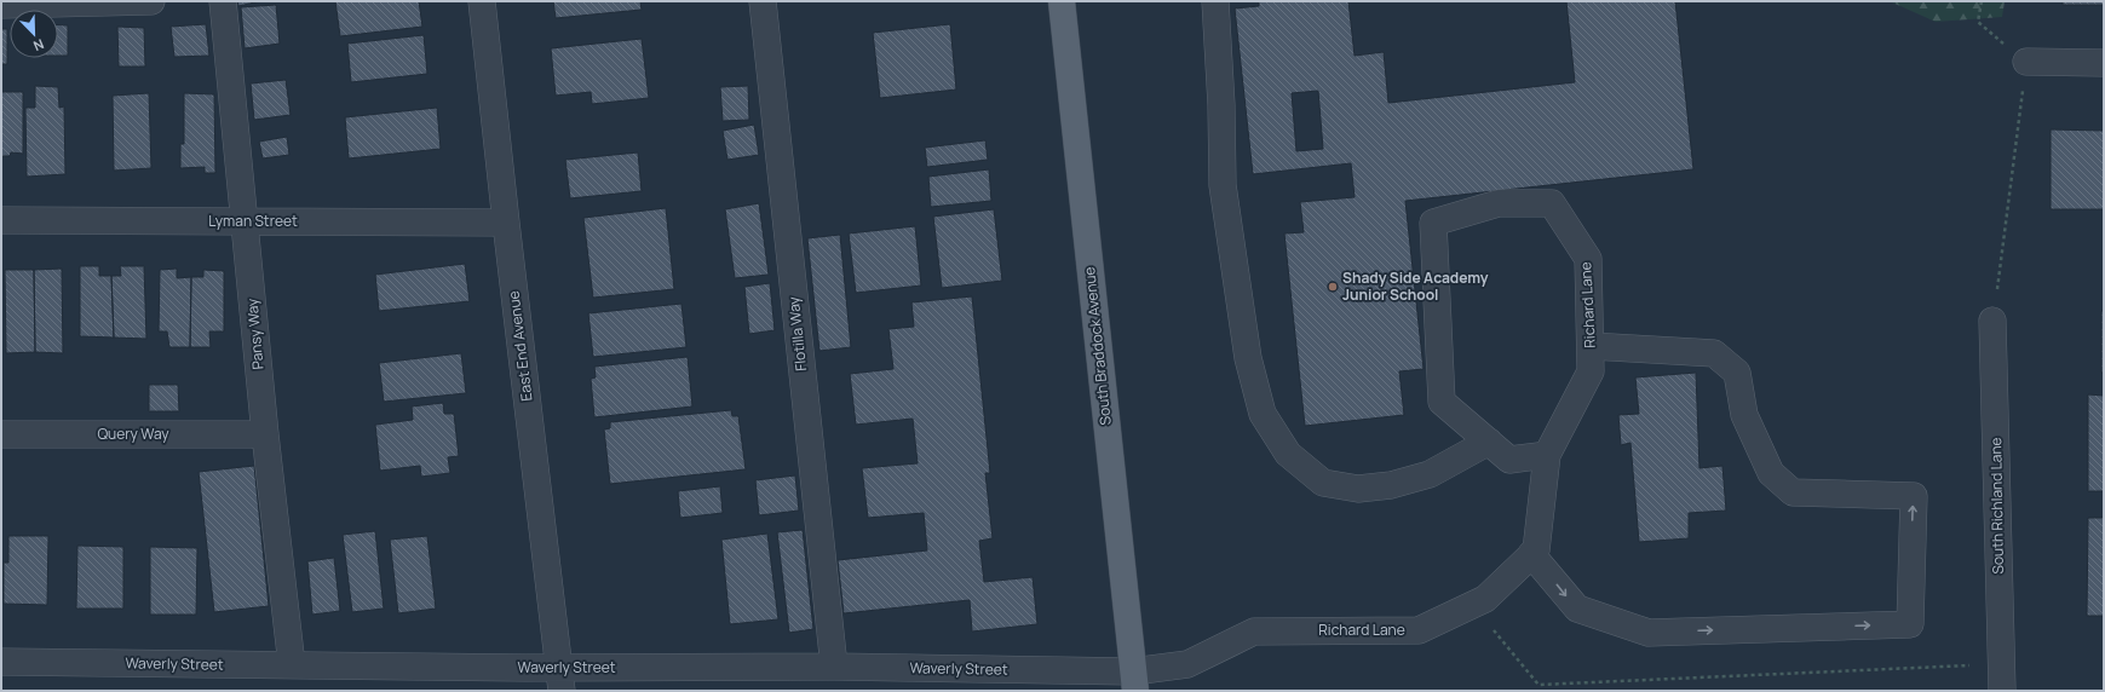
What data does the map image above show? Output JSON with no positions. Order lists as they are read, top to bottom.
{
  "streets": {
    "main road": ["South Braddock Avenue"],
    "street": [
      "Lyman Street",
      "Richard Lane",
      "Pansy Way",
      "Flotilla Way",
      "East End Avenue",
      "Query Way",
      "South Richland Lane",
      "Waverly Street"
    ]
  },
  "crossings": [
    ["Lyman Street", "Pansy Way"],
    ["Lyman Street", "East End Avenue"],
    ["Richard Lane", "South Braddock Avenue"],
    ["Richard Lane", "Waverly Street"],
    ["Pansy Way", "Query Way"],
    ["Pansy Way", "Waverly Street"],
    ["Flotilla Way", "Waverly Street"],
    ["East End Avenue", "Waverly Street"],
    ["South Braddock Avenue", "Waverly Street"]
  ],
  "places": ["Shady Side Academy Junior School"],
  "north": "bottom right"
}
